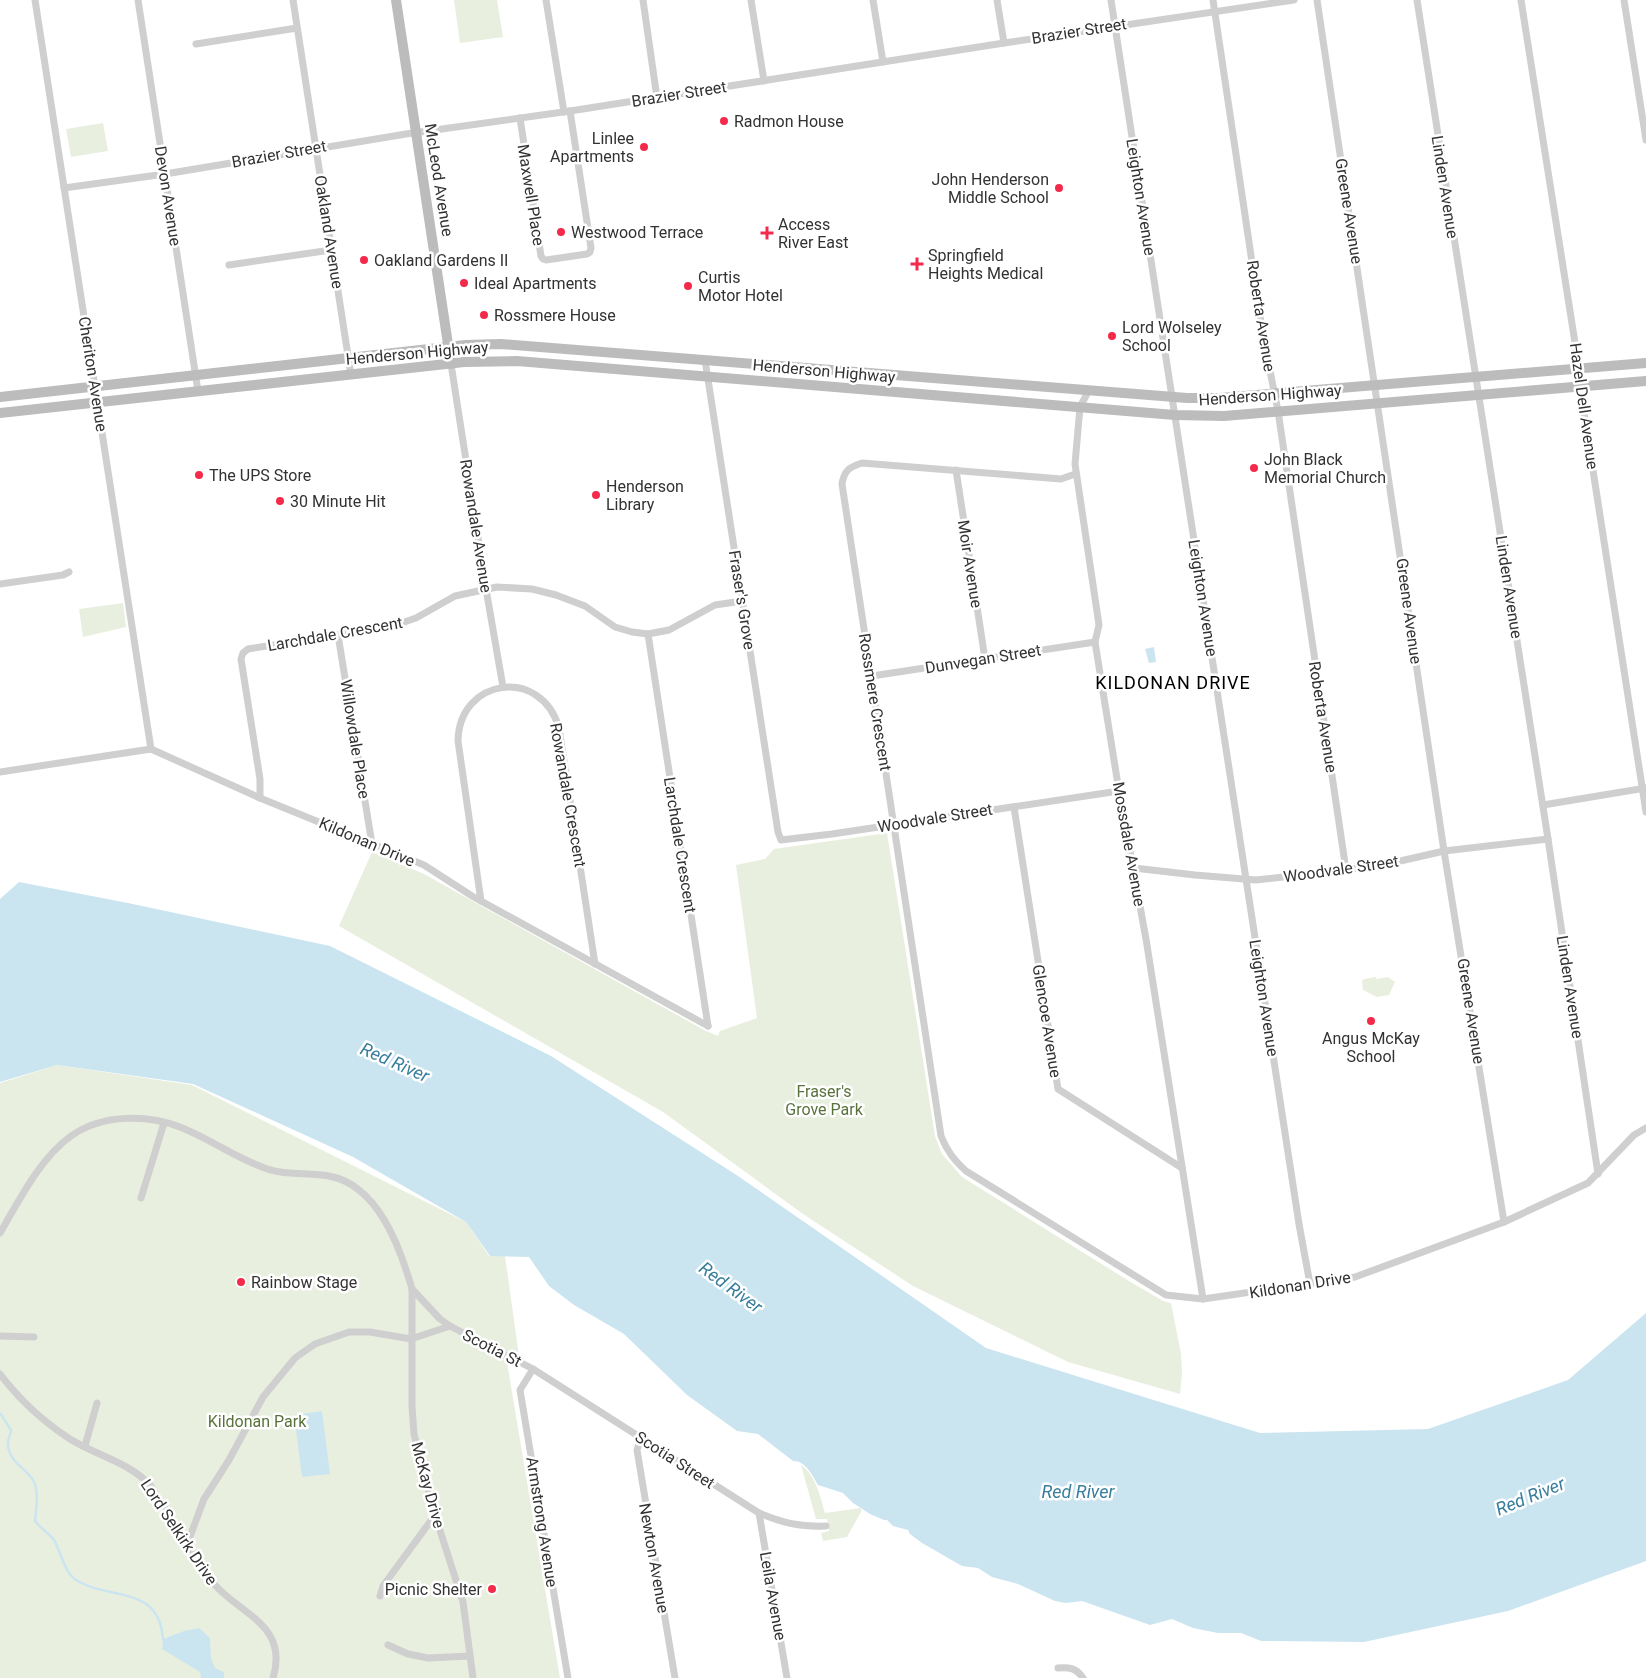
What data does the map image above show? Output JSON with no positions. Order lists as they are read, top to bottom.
{
  "streets": {
    "main road": ["McLeod Avenue", "Henderson Highway"],
    "street": [
      "Brazier Street",
      "Linden Avenue",
      "Maxwell Place",
      "Devon Avenue",
      "Leighton Avenue",
      "Greene Avenue",
      "Oakland Avenue",
      "Roberta Avenue",
      "Cheriton Avenue",
      "Hazel Dell Avenue",
      "Rowandale Avenue",
      "Moir Avenue",
      "Fraser's Grove",
      "Larchdale Crescent",
      "Dunvegan Street",
      "Rossmere Crescent",
      "Willowdale Place",
      "Rowandale Crescent",
      "Woodvale Street",
      "Kildonan Drive",
      "Mossdale Avenue",
      "Glencoe Avenue",
      "Scotia St",
      "Scotia Street",
      "McKay Drive",
      "Armstrong Avenue",
      "Lord Selkirk Drive",
      "Newton Avenue",
      "Leila Avenue"
    ]
  },
  "crossings": [
    ["Brazier Street", "McLeod Avenue"],
    ["Brazier Street", "Maxwell Place"],
    ["Brazier Street", "Devon Avenue"],
    ["Brazier Street", "Leighton Avenue"],
    ["Brazier Street", "Oakland Avenue"],
    ["Brazier Street", "Roberta Avenue"],
    ["Brazier Street", "Cheriton Avenue"],
    ["McLeod Avenue", "Henderson Highway"],
    ["McLeod Avenue", "Rowandale Avenue"],
    ["Linden Avenue", "Henderson Highway"],
    ["Linden Avenue", "Woodvale Street"],
    ["Linden Avenue", "Kildonan Drive"],
    ["Devon Avenue", "Henderson Highway"],
    ["Leighton Avenue", "Henderson Highway"],
    ["Leighton Avenue", "Woodvale Street"],
    ["Leighton Avenue", "Kildonan Drive"],
    ["Greene Avenue", "Henderson Highway"],
    ["Greene Avenue", "Woodvale Street"],
    ["Greene Avenue", "Kildonan Drive"],
    ["Oakland Avenue", "Henderson Highway"],
    ["Roberta Avenue", "Henderson Highway"],
    ["Roberta Avenue", "Woodvale Street"],
    ["Henderson Highway", "Cheriton Avenue"],
    ["Henderson Highway", "Hazel Dell Avenue"],
    ["Henderson Highway", "Rowandale Avenue"],
    ["Henderson Highway", "Fraser's Grove"],
    ["Henderson Highway", "Mossdale Avenue"],
    ["Cheriton Avenue", "Kildonan Drive"],
    ["Rowandale Avenue", "Larchdale Crescent"],
    ["Rowandale Avenue", "Rowandale Crescent"],
    ["Moir Avenue", "Dunvegan Street"],
    ["Moir Avenue", "Rossmere Crescent"],
    ["Fraser's Grove", "Larchdale Crescent"],
    ["Fraser's Grove", "Woodvale Street"],
    ["Larchdale Crescent", "Willowdale Place"],
    ["Larchdale Crescent", "Kildonan Drive"],
    ["Dunvegan Street", "Rossmere Crescent"],
    ["Dunvegan Street", "Mossdale Avenue"],
    ["Rossmere Crescent", "Woodvale Street"],
    ["Rossmere Crescent", "Kildonan Drive"],
    ["Rossmere Crescent", "Mossdale Avenue"],
    ["Willowdale Place", "Kildonan Drive"],
    ["Rowandale Crescent", "Kildonan Drive"],
    ["Woodvale Street", "Mossdale Avenue"],
    ["Woodvale Street", "Glencoe Avenue"],
    ["Kildonan Drive", "Mossdale Avenue"],
    ["Mossdale Avenue", "Glencoe Avenue"],
    ["Scotia St", "Scotia Street"],
    ["Scotia St", "McKay Drive"],
    ["Scotia St", "Armstrong Avenue"],
    ["Scotia Street", "Armstrong Avenue"],
    ["Scotia Street", "Newton Avenue"],
    ["Scotia Street", "Leila Avenue"]
  ],
  "districts": ["KILDONAN DRIVE"],
  "water": ["Red River"],
  "parks": ["Fraser's Grove Park", "Kildonan Park"],
  "places": {
    "other": [
      "Radmon House",
      "Linlee Apartments",
      "John Henderson Middle School",
      "Westwood Terrace",
      "Oakland Gardens II",
      "Ideal Apartments",
      "Curtis Motor Hotel",
      "Rossmere House",
      "Lord Wolseley School",
      "John Black Memorial Church",
      "The UPS Store",
      "Henderson Library",
      "30 Minute Hit",
      "Angus McKay School",
      "Rainbow Stage",
      "Picnic Shelter"
    ],
    "health": ["Access River East", "Springfield Heights Medical"]
  }
}
